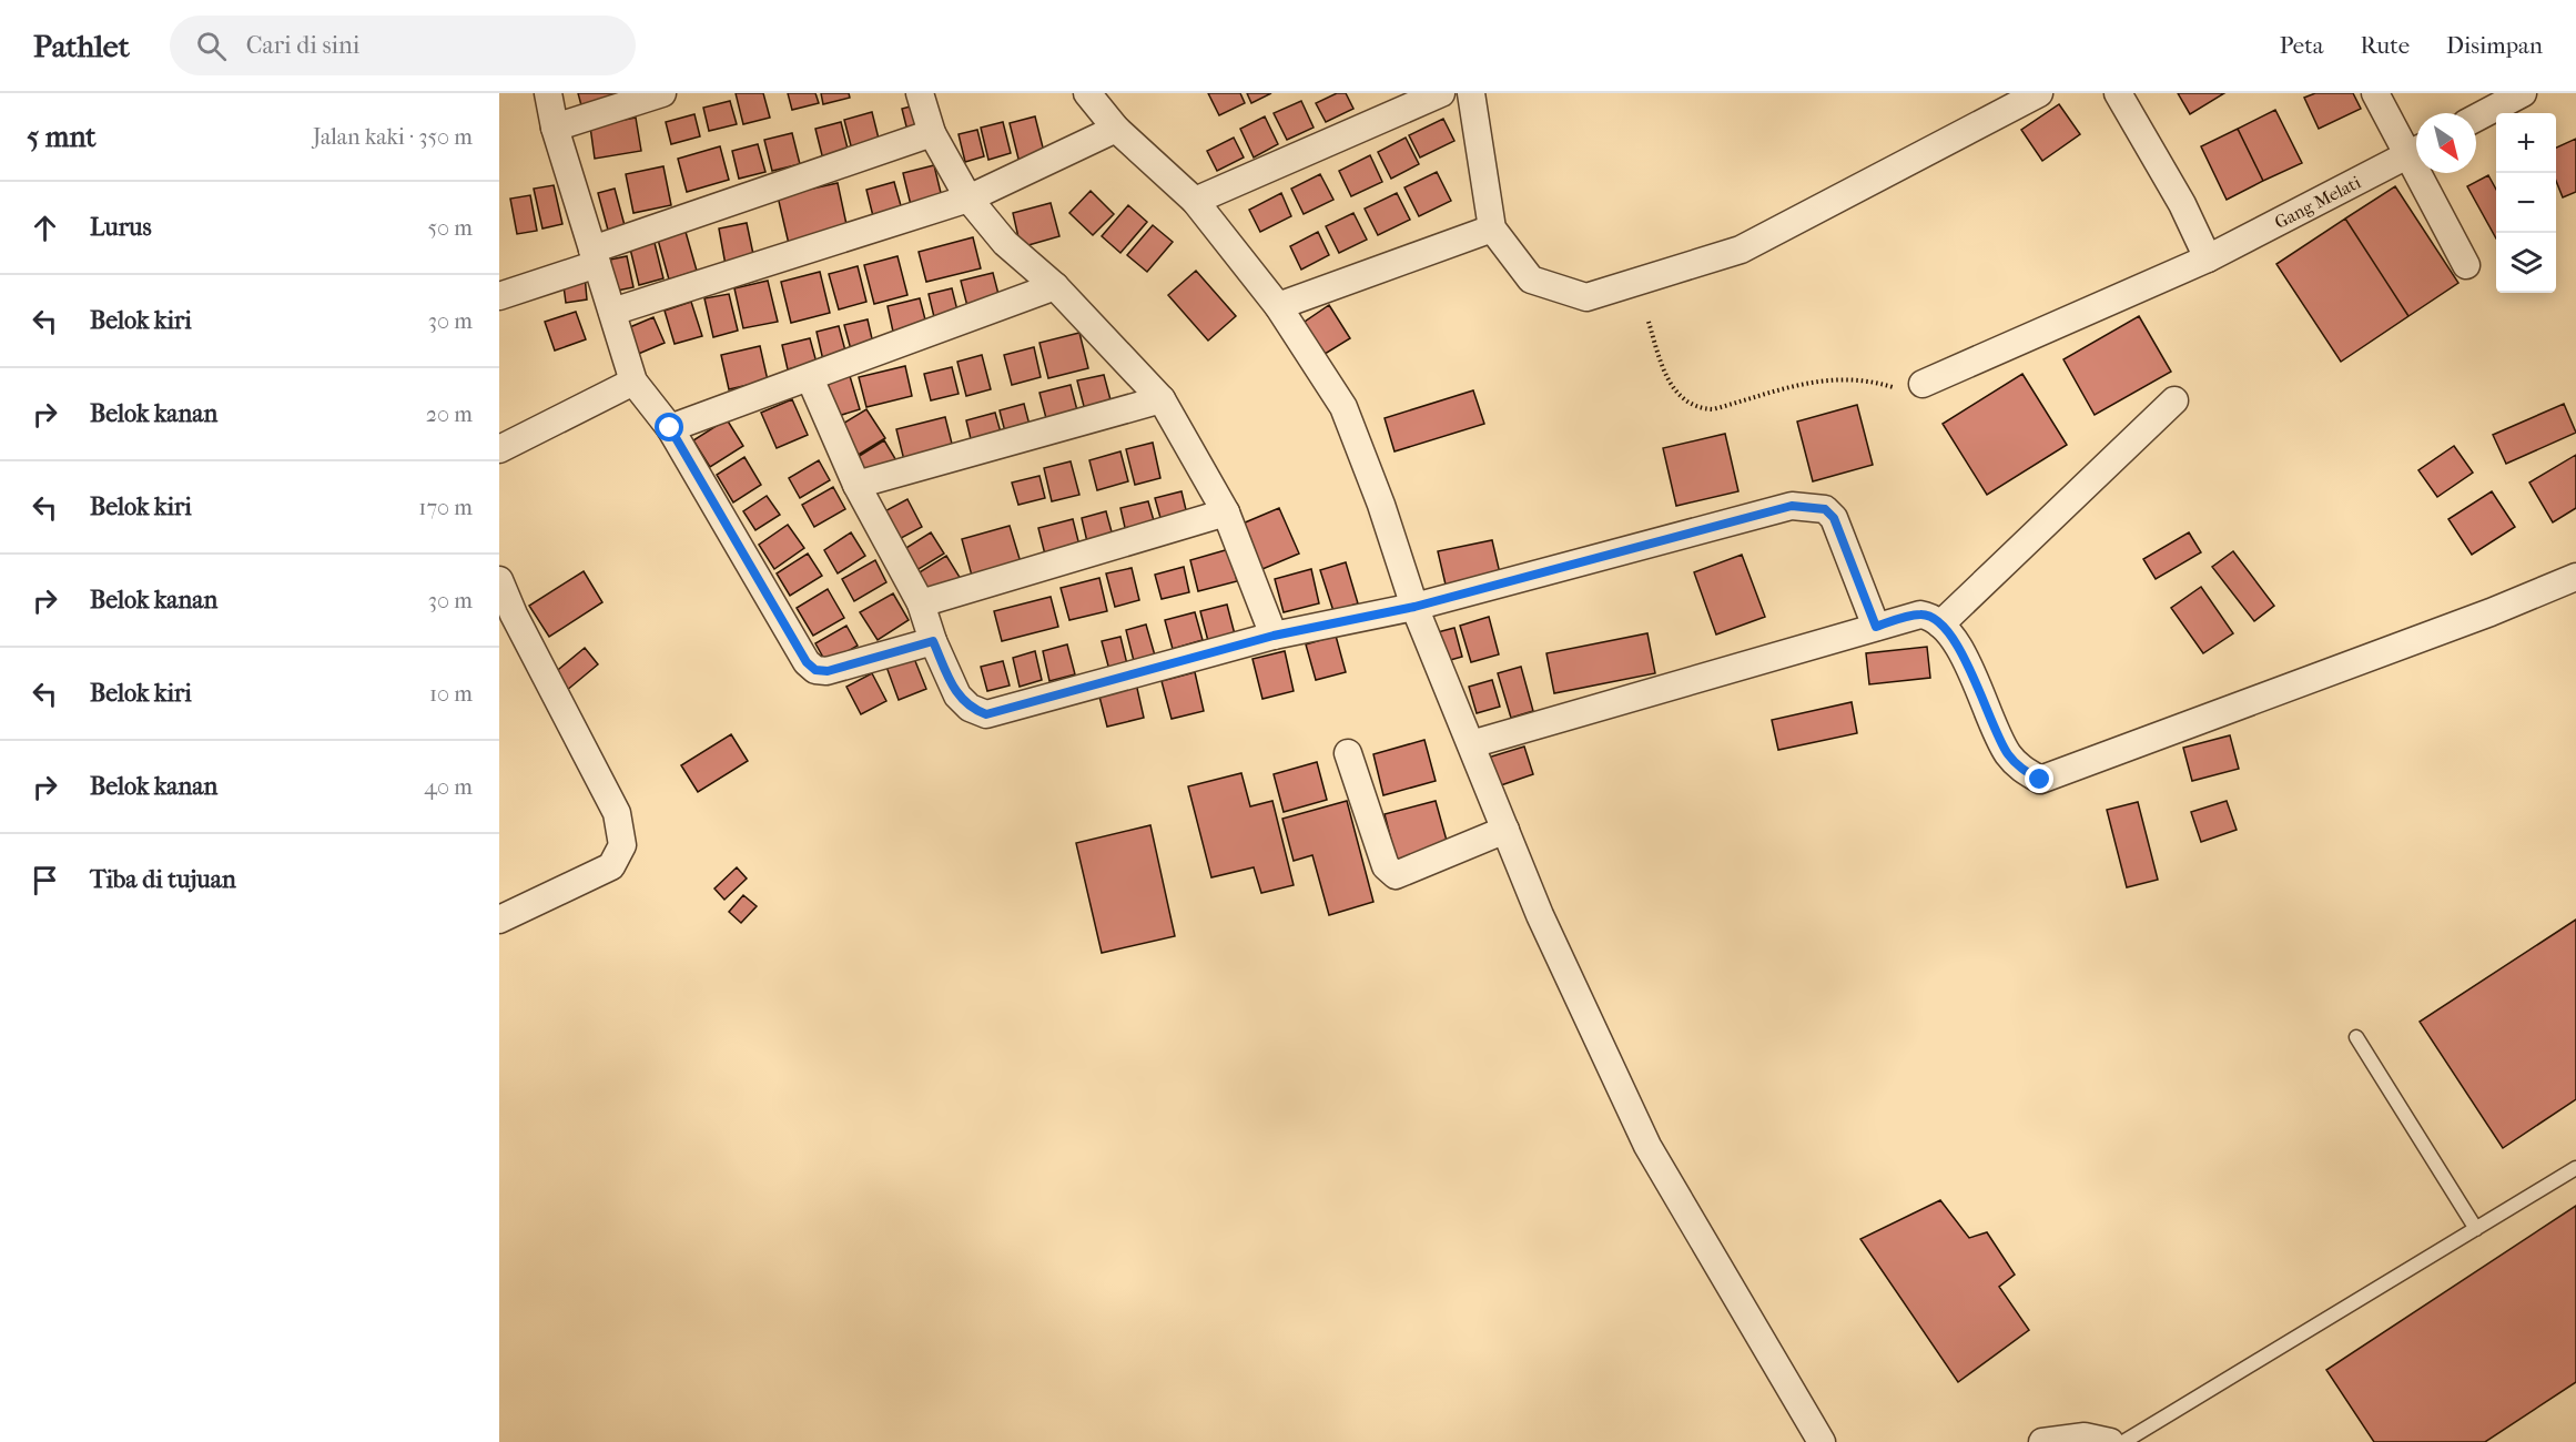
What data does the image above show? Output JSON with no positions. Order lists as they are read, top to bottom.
{
  "streets": {
    "street": ["Gang Melati"]
  },
  "north": "bottom right",
  "page": {
    "header": "Pathlet",
    "search": "Cari di sini",
    "nav": ["Peta", "Rute", "Disimpan"],
    "heading": ["5 mnt", "Jalan kaki · 350 m"],
    "map_buttons": ["+", "−"],
    "list": [
      ["Lurus", "50 m"],
      ["Belok kiri", "30 m"],
      ["Belok kanan", "20 m"],
      ["Belok kiri", "170 m"],
      ["Belok kanan", "30 m"],
      ["Belok kiri", "10 m"],
      ["Belok kanan", "40 m"],
      "Tiba di tujuan"
    ]
  }
}
